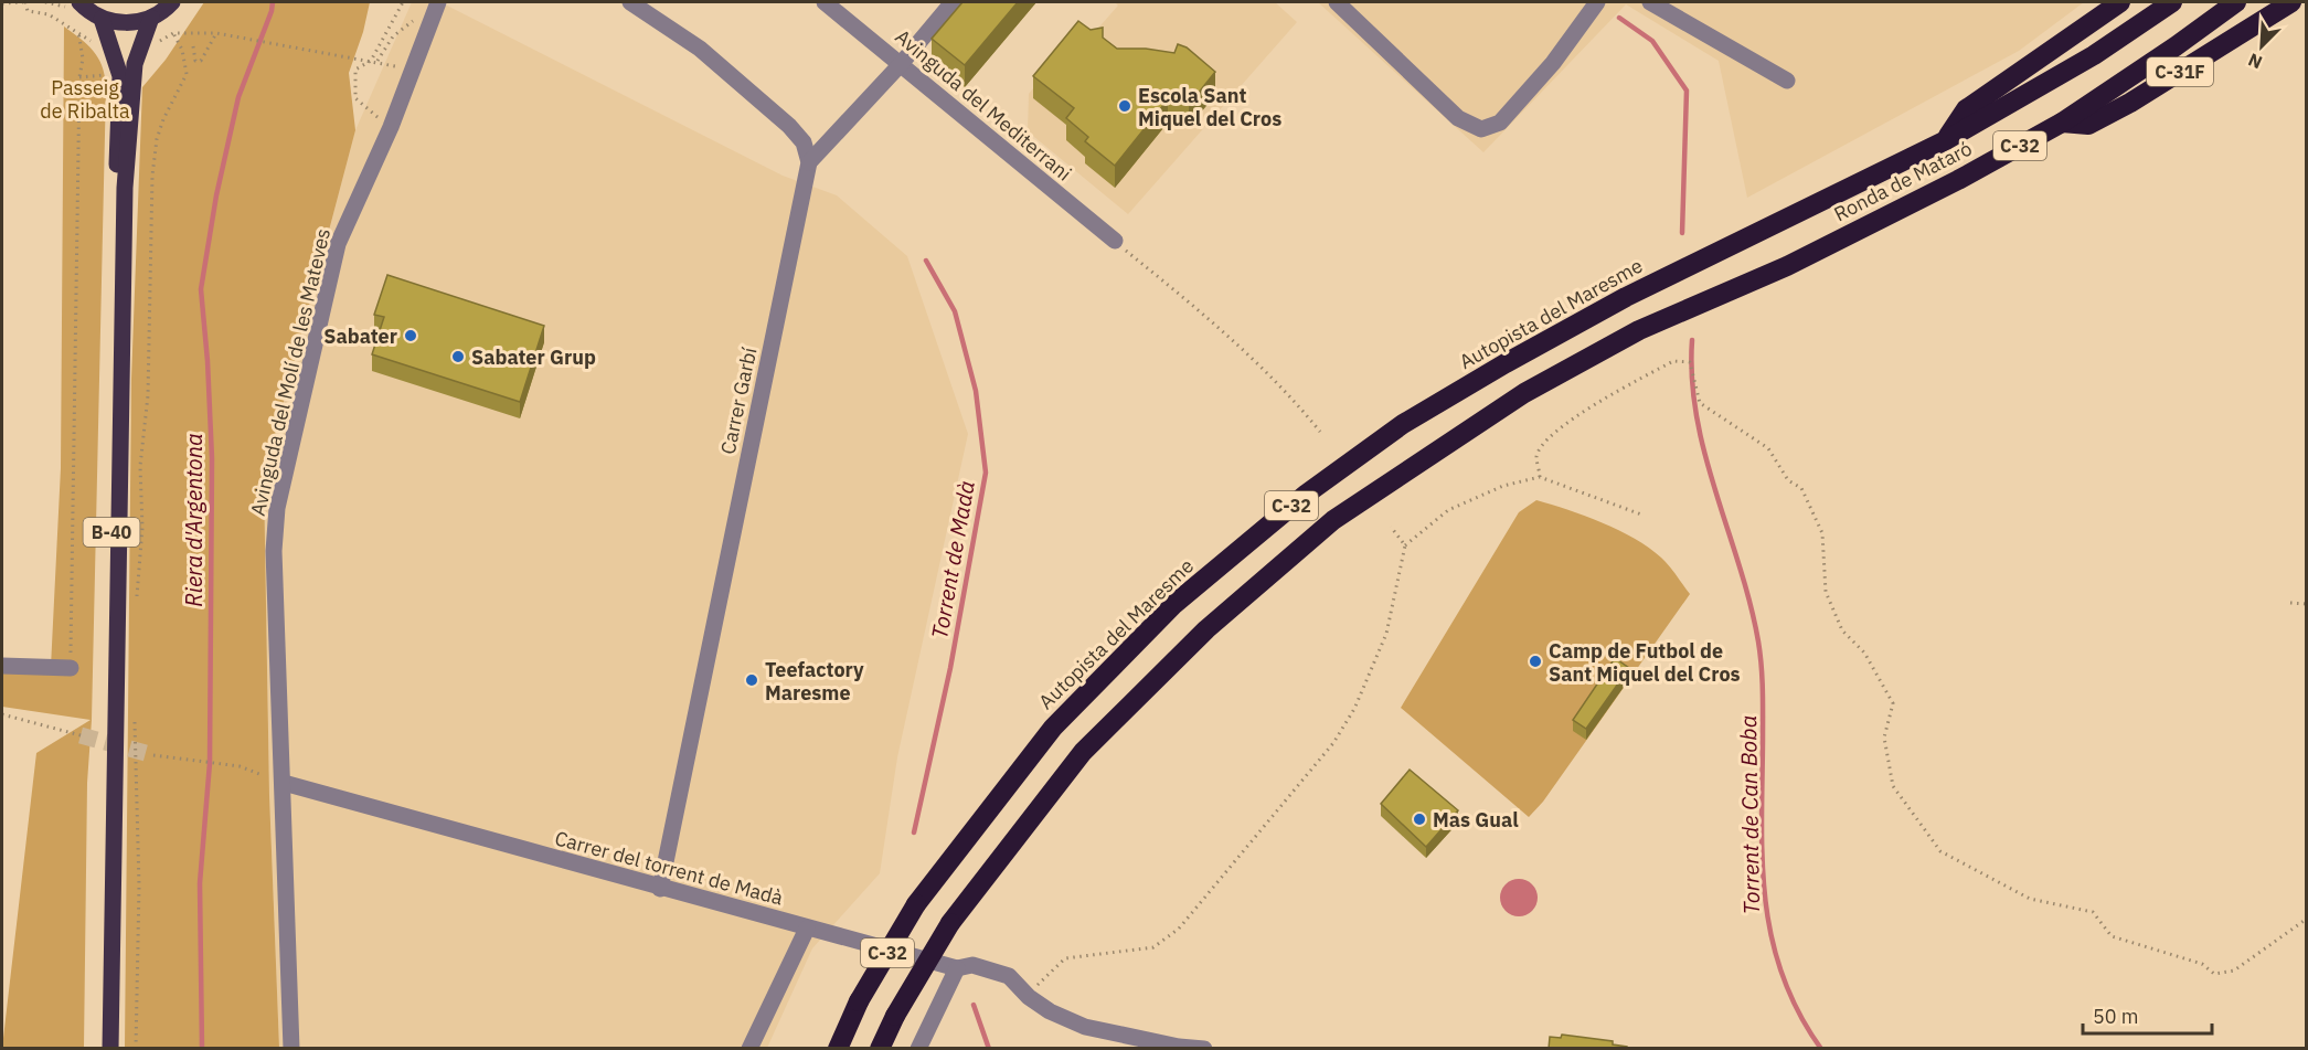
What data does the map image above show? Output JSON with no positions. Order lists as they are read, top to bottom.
{
  "streets": {
    "highway": [
      "C-31F",
      "C-32",
      "Ronda de Mataró",
      "Autopista del Maresme"
    ],
    "main road": ["B-40"],
    "street": [
      "Avinguda del Mediterrani",
      "Avinguda del Molí de les Mateves",
      "Carrer Garbí",
      "Carrer del torrent de Madà"
    ]
  },
  "crossings": [
    ["C-31F", "Ronda de Mataró"],
    ["Ronda de Mataró", "Autopista del Maresme"],
    ["Avinguda del Molí de les Mateves", "Carrer del torrent de Madà"],
    ["Carrer Garbí", "Carrer del torrent de Madà"]
  ],
  "water": ["Riera d'Argentona", "Torrent de Madà", "Torrent de Can Boba"],
  "parks": ["Passeig de Ribalta"],
  "places": [
    "Escola Sant Miquel del Cros",
    "Sabater",
    "Sabater Grup",
    "Camp de Futbol de Sant Miquel del Cros",
    "Teefactory Maresme",
    "Mas Gual"
  ],
  "scale_bar": "50 m",
  "north": "bottom left"
}
